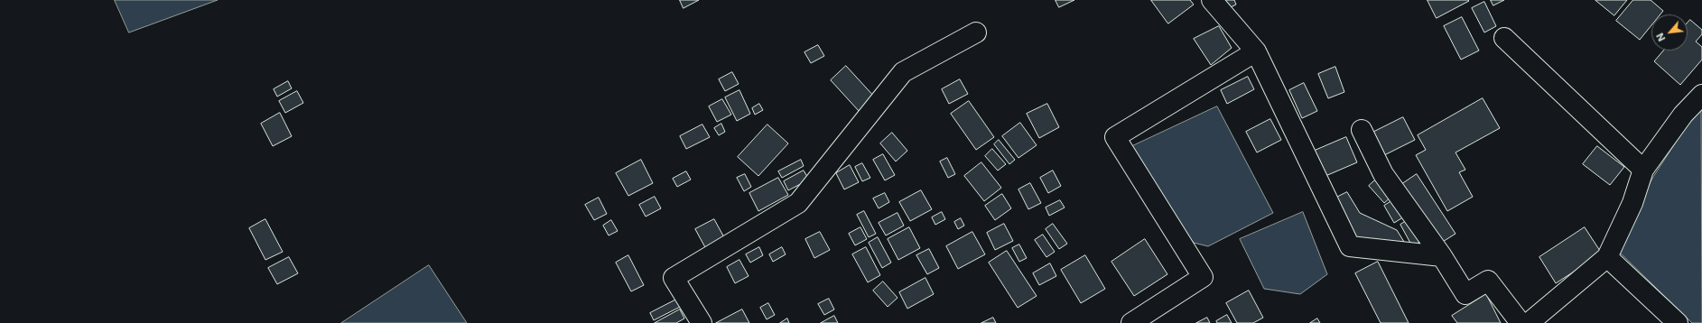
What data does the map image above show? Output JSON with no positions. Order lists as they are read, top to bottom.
{
  "north": "bottom left"
}
